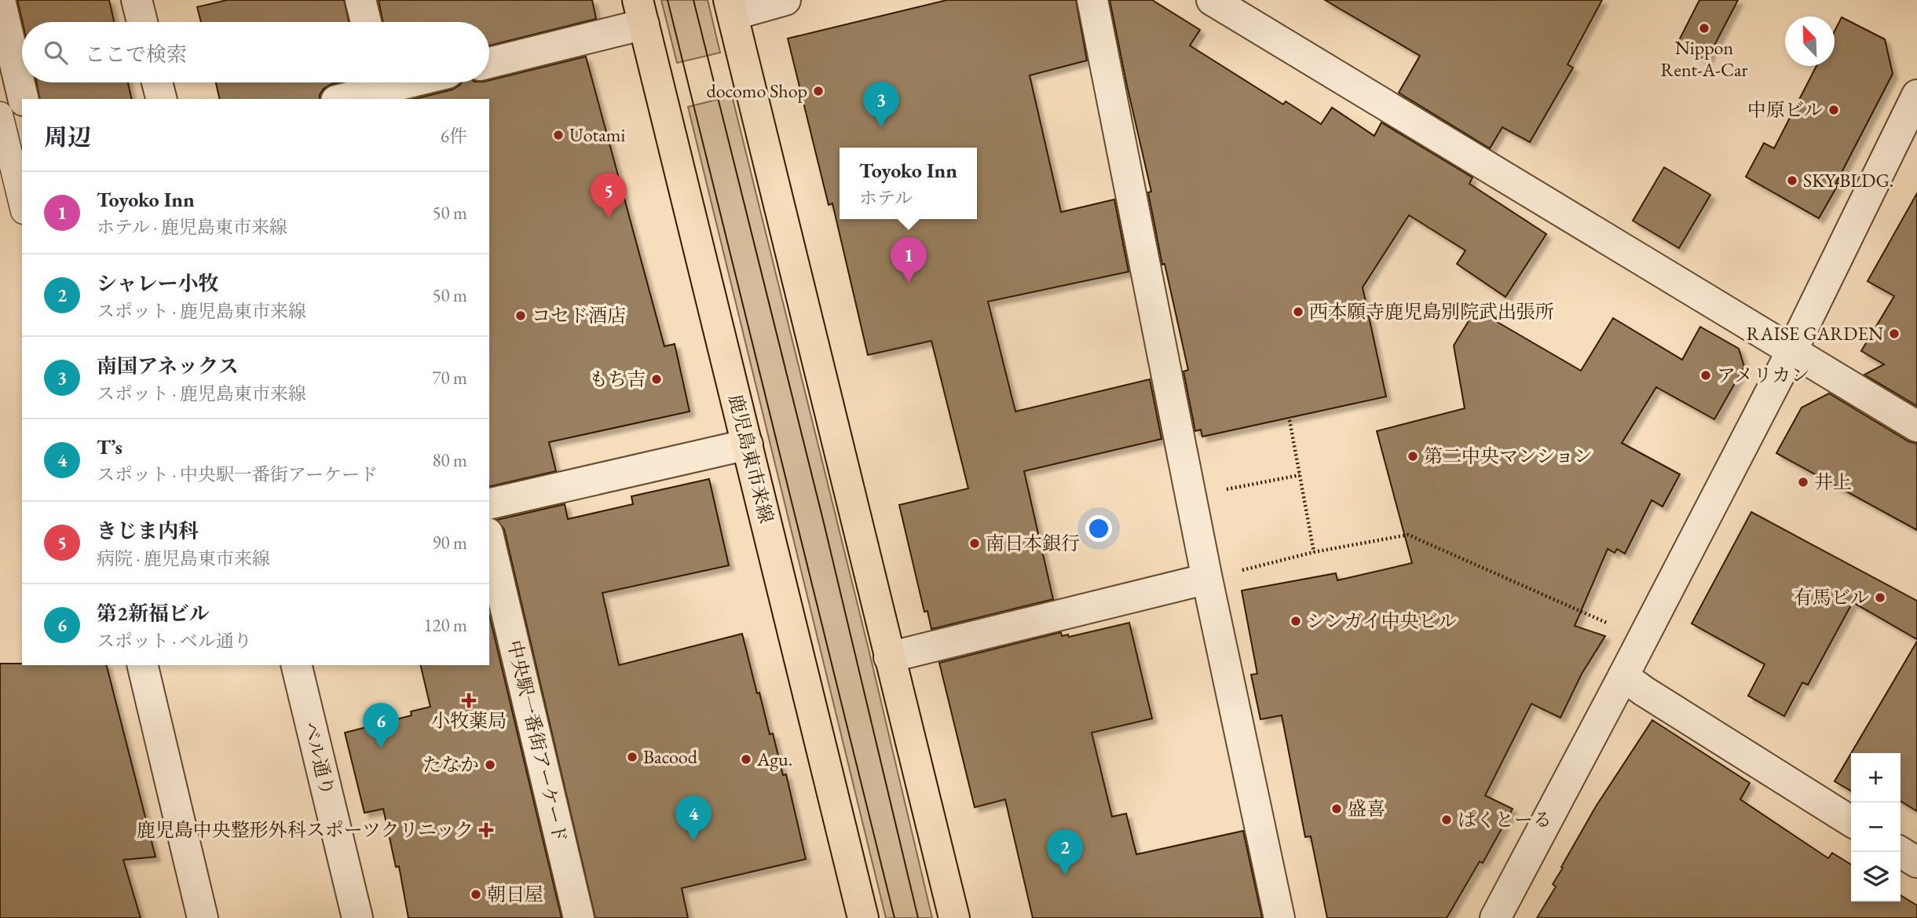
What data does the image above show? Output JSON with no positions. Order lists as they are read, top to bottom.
{
  "streets": {
    "main road": ["鹿児島東市来線"],
    "street": ["中央駅一番街アーケード", "ベル通り"]
  },
  "places": {
    "other": [
      "Nippon Rent-A-Car",
      "docomo Shop",
      "中原ビル",
      "Uotami",
      "SKY BLDG.",
      "西本願寺鹿児島別院武出張所",
      "コセド酒店",
      "RAISE GARDEN",
      "アメリカン",
      "もち吉",
      "第二中央マンション",
      "井上",
      "南日本銀行",
      "有馬ビル",
      "シンガイ中央ビル",
      "Bacood",
      "Agu.",
      "たなか",
      "盛喜",
      "ぱくとーる",
      "朝日屋"
    ],
    "health": ["小牧薬局", "鹿児島中央整形外科スポーツクリニック"]
  },
  "north": "top left",
  "page": {
    "search": "ここで検索",
    "pins": [
      "3",
      "5",
      "1",
      "6",
      "4",
      "2"
    ],
    "heading": ["周辺", "6件"],
    "popup": ["Toyoko Inn", "ホテル"],
    "list": [
      {
        "mark": "1",
        "name": "Toyoko Inn",
        "note": "ホテル · 鹿児島東市来線",
        "value": "50 m"
      },
      {
        "mark": "2",
        "name": "シャレー小牧",
        "note": "スポット · 鹿児島東市来線",
        "value": "50 m"
      },
      {
        "mark": "3",
        "name": "南国アネックス",
        "note": "スポット · 鹿児島東市来線",
        "value": "70 m"
      },
      {
        "mark": "4",
        "name": "T’s",
        "note": "スポット · 中央駅一番街アーケード",
        "value": "80 m"
      },
      {
        "mark": "5",
        "name": "きじま内科",
        "note": "病院 · 鹿児島東市来線",
        "value": "90 m"
      },
      {
        "mark": "6",
        "name": "第2新福ビル",
        "note": "スポット · ベル通り",
        "value": "120 m"
      }
    ],
    "map_buttons": ["+", "−"]
  }
}
